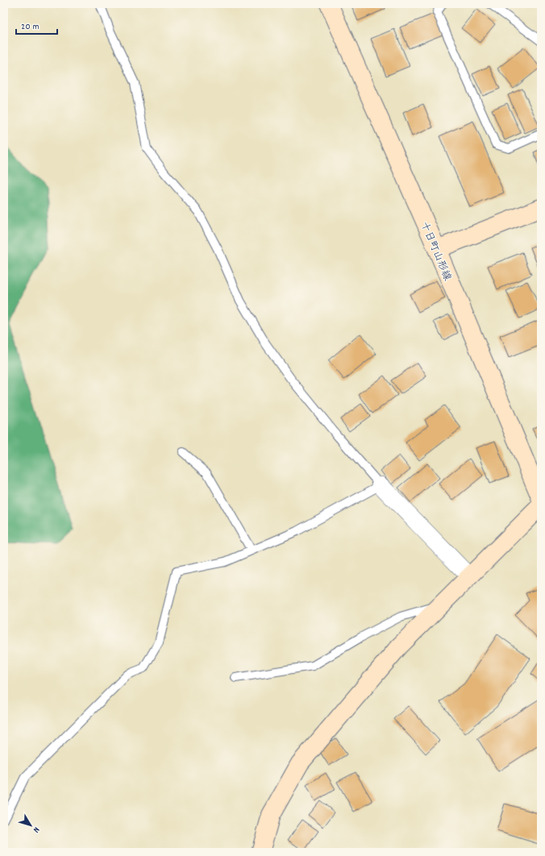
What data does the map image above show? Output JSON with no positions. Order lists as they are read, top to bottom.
{
  "streets": {
    "street": ["十日町山形線"]
  },
  "scale_bar": "20 m",
  "north": "bottom right"
}
